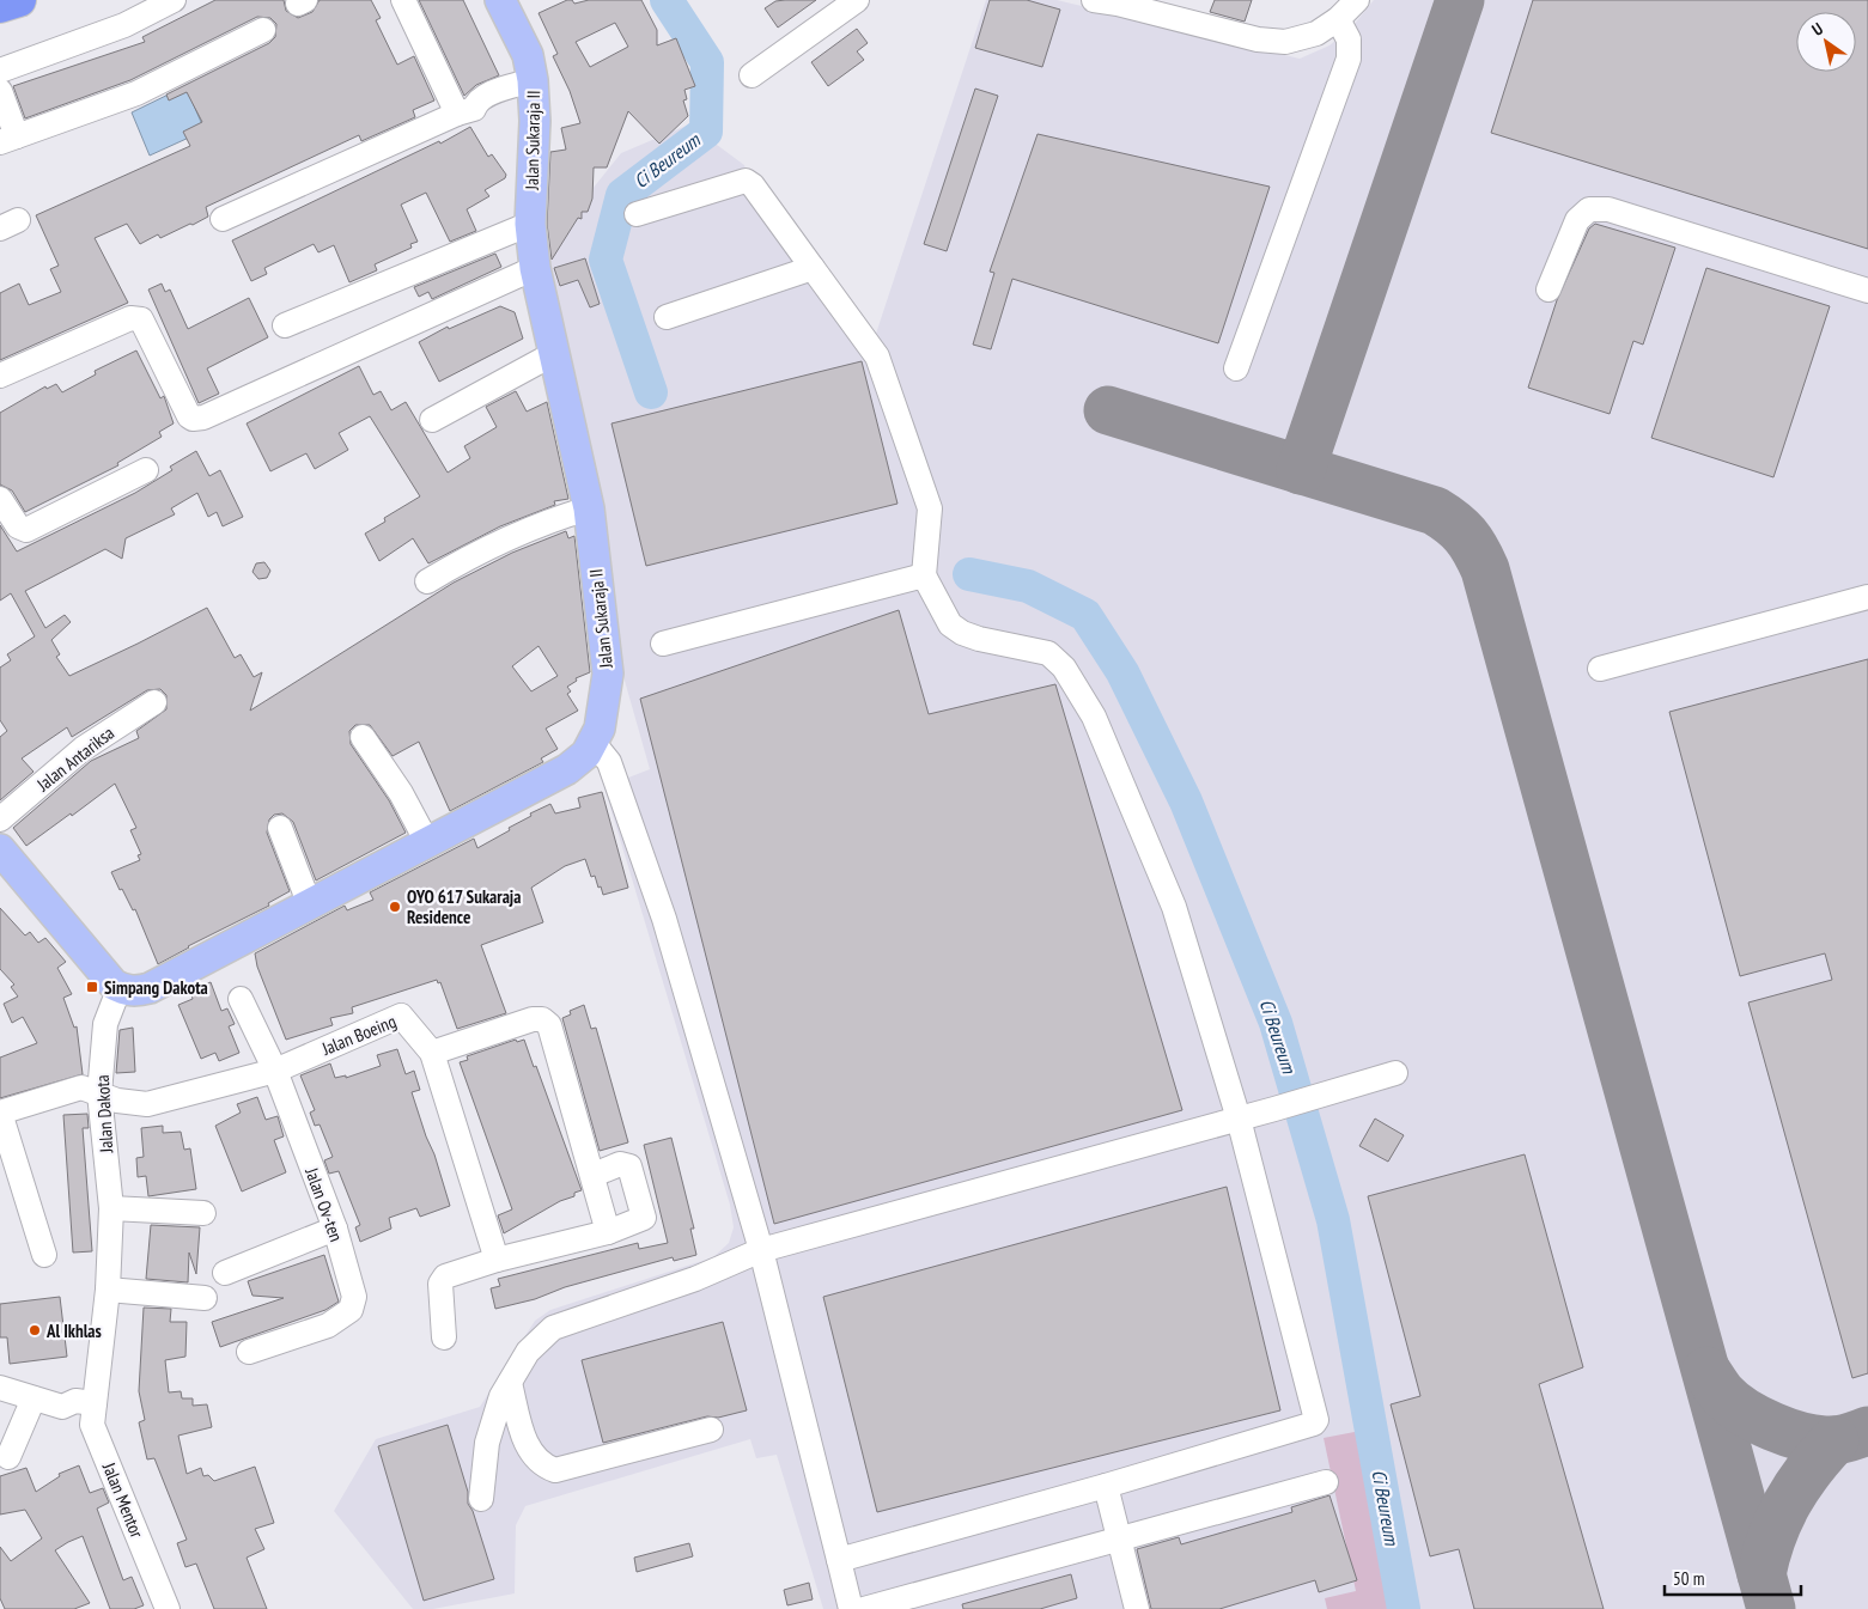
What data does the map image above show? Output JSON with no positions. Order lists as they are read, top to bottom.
{
  "streets": {
    "main road": ["Jalan Sukaraja II"],
    "street": [
      "Jalan Antariksa",
      "Jalan Boeing",
      "Jalan Dakota",
      "Jalan Ov-ten",
      "Jalan Mentor"
    ]
  },
  "crossings": [
    ["Jalan Sukaraja II", "Jalan Dakota"],
    ["Jalan Boeing", "Jalan Dakota"],
    ["Jalan Boeing", "Jalan Ov-ten"],
    ["Jalan Dakota", "Jalan Mentor"]
  ],
  "water": ["Ci Beureum"],
  "places": {
    "other": ["OYO 617 Sukaraja Residence", "Al Ikhlas"],
    "transit": ["Simpang Dakota"]
  },
  "scale_bar": "50 m",
  "north": "top left"
}
